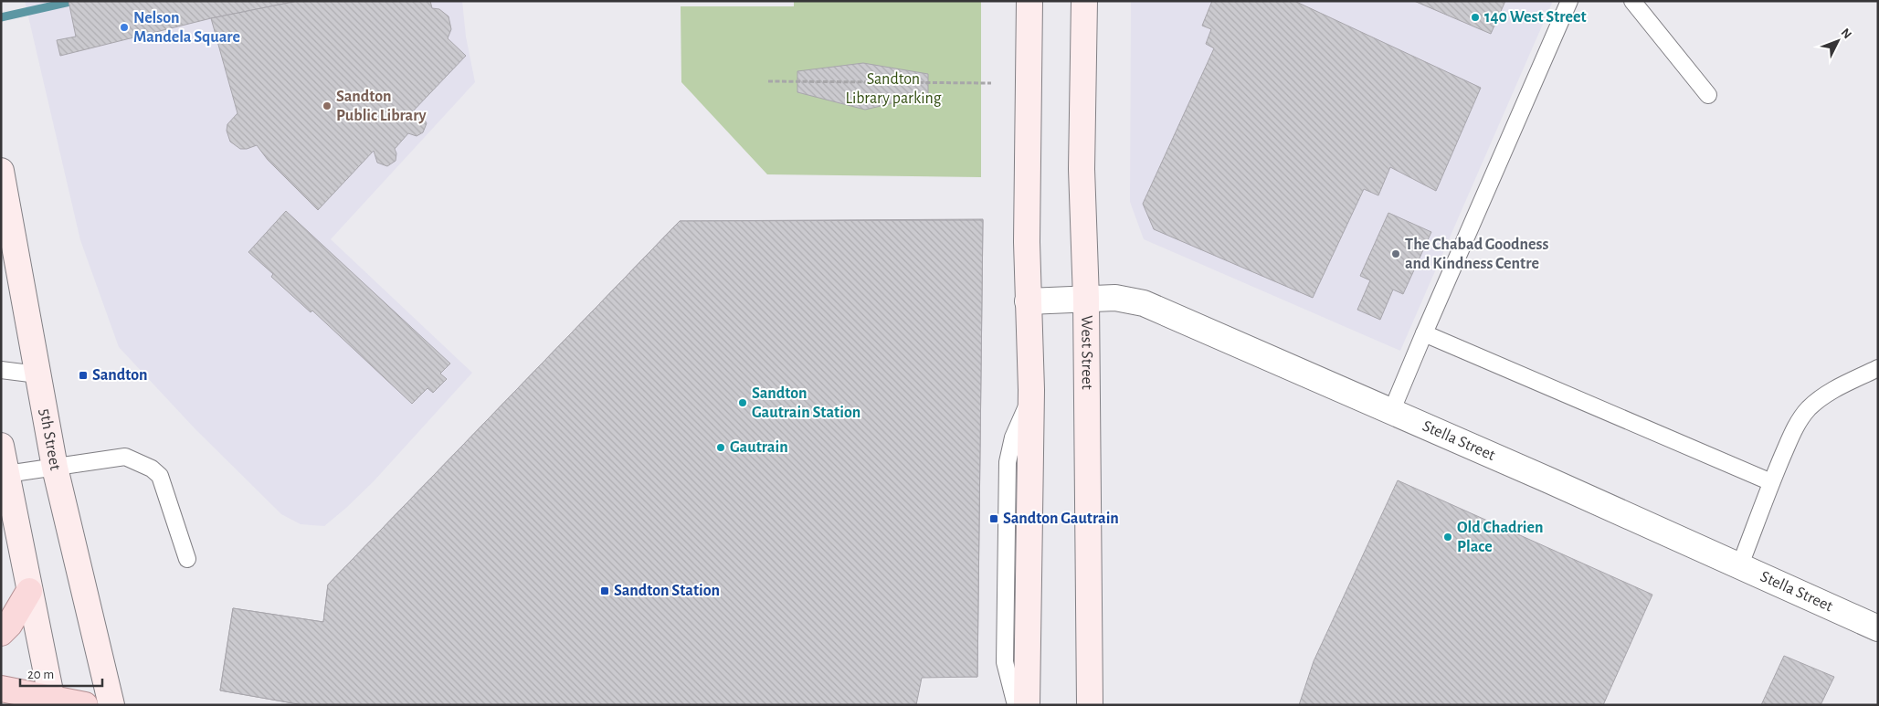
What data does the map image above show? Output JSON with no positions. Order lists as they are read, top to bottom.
{
  "streets": {
    "street": ["West Street", "5th Street", "Stella Street"]
  },
  "crossings": [
    ["West Street", "Stella Street"]
  ],
  "parks": ["Sandton Library parking"],
  "places": {
    "other": [
      "140 West Street",
      "Nelson Mandela Square",
      "Sandton Public Library",
      "The Chabad Goodness and Kindness Centre",
      "Sandton Gautrain Station",
      "Gautrain",
      "Old Chadrien Place"
    ],
    "transit": ["Sandton", "Sandton Gautrain", "Sandton Station"]
  },
  "scale_bar": "20 m",
  "north": "top right"
}
